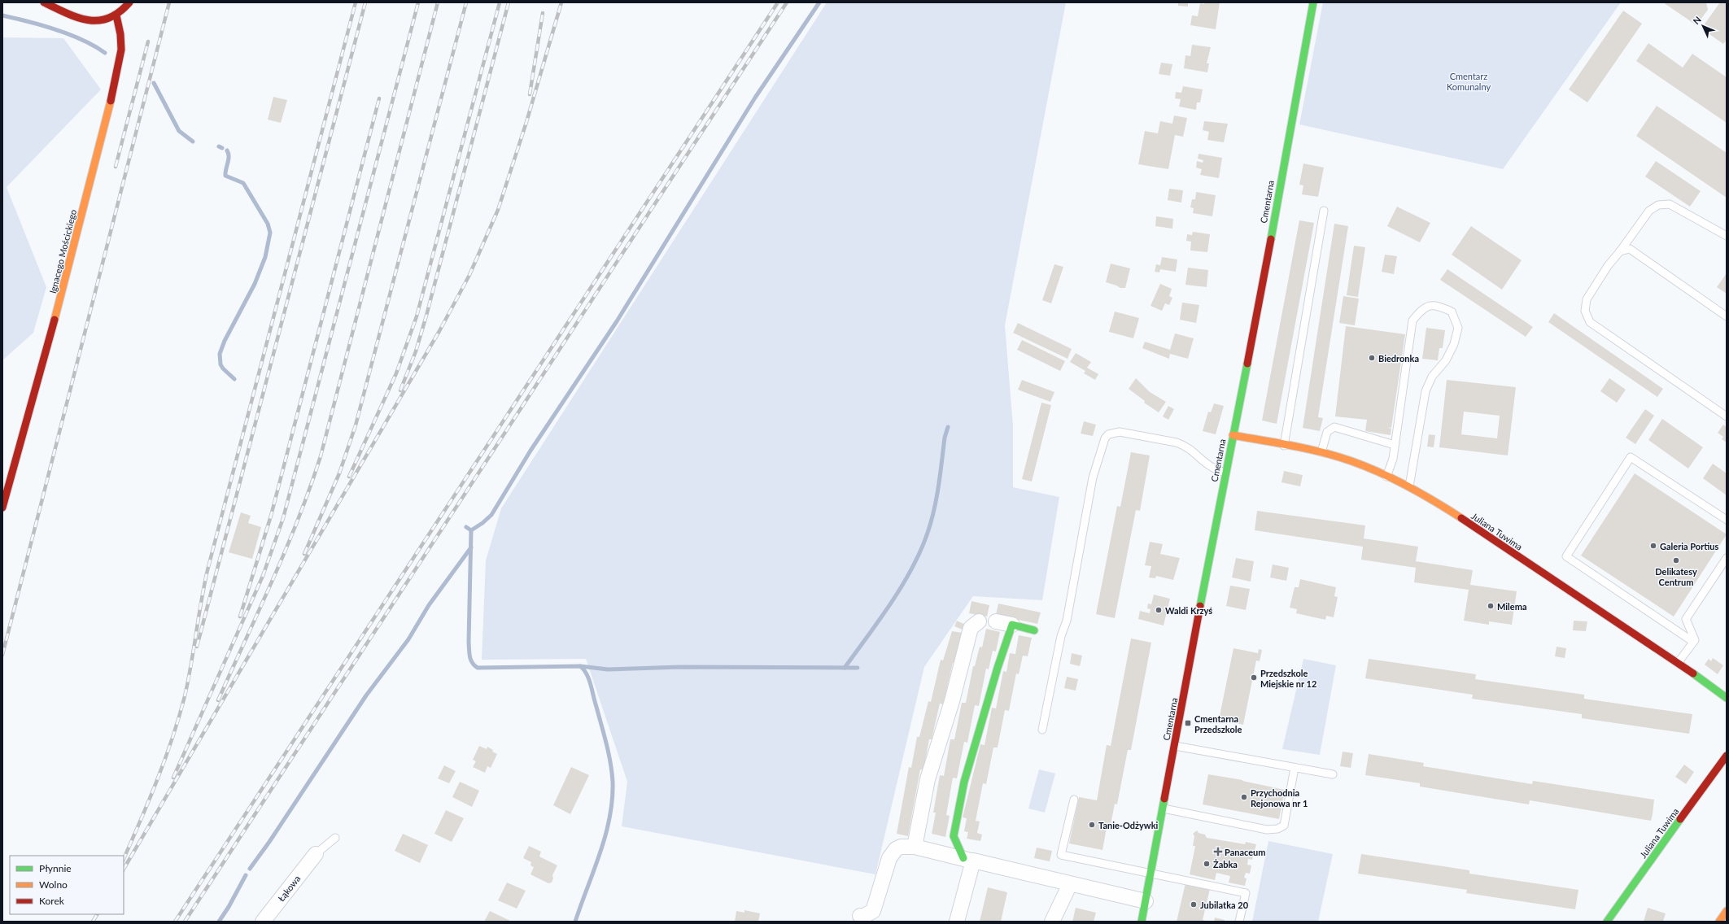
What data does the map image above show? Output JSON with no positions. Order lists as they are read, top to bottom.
{
  "streets": {
    "street": [
      "Cmentarna",
      "Ignacego Mościckiego",
      "Juliana Tuwima",
      "Łąkowa"
    ]
  },
  "crossings": [
    ["Cmentarna", "Juliana Tuwima"]
  ],
  "parks": ["Cmentarz Komunalny"],
  "places": {
    "other": [
      "Biedronka",
      "Galeria Portius",
      "Delikatesy Centrum",
      "Milema",
      "Waldi Krzyś",
      "Przedszkole Miejskie nr 12",
      "Przychodnia Rejonowa nr 1",
      "Tanie-Odżywki",
      "Żabka",
      "Jubilatka 20"
    ],
    "transit": ["Cmentarna Przedszkole"],
    "health": ["Panaceum"]
  },
  "legend": ["Płynnie", "Wolno", "Korek"],
  "north": "top left"
}
